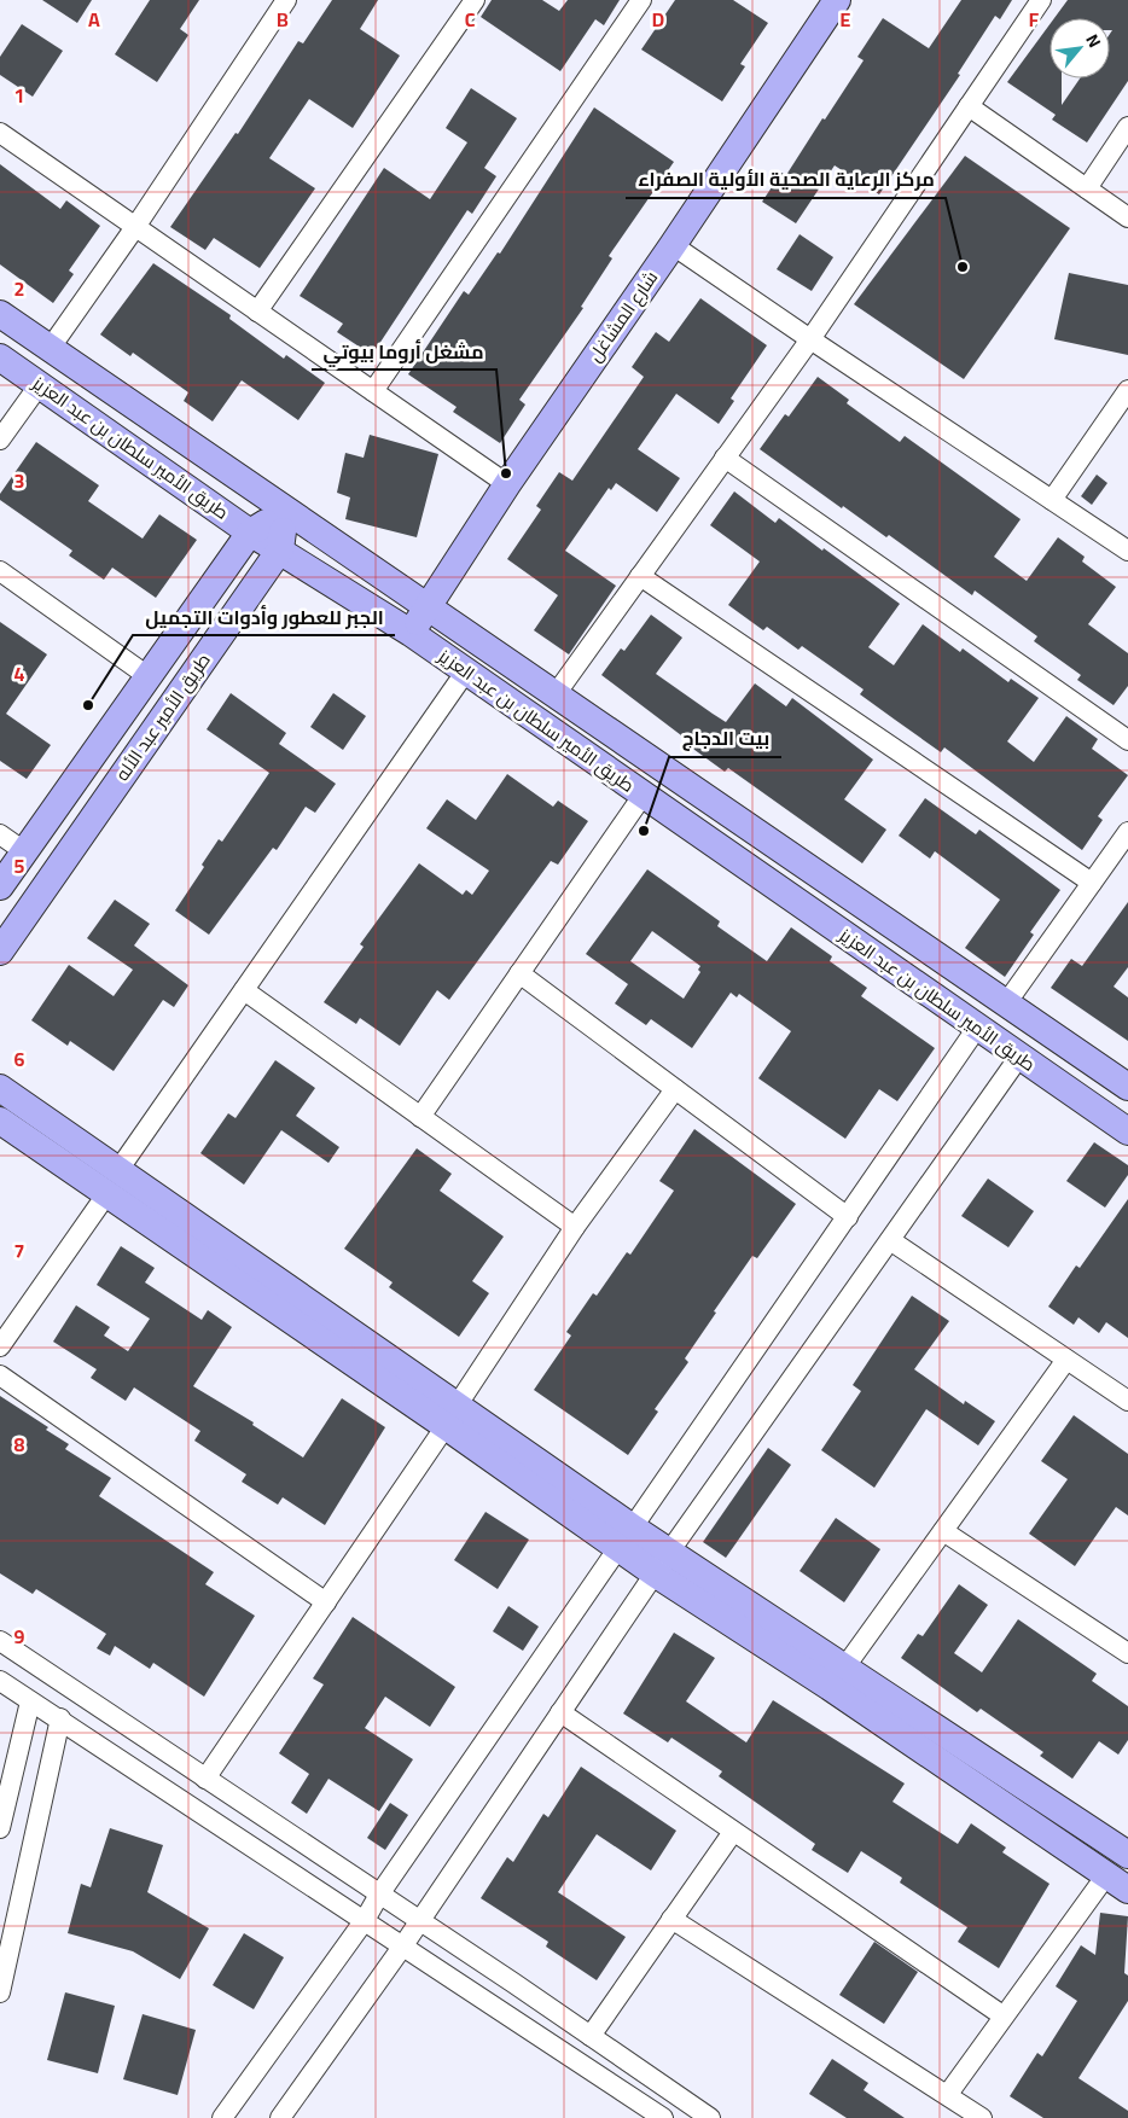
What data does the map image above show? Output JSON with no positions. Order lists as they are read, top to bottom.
{
  "streets": {
    "street": ["شارع المشاغل", "طريق الأمير سلطان بن عبد العزيز", "طريق الأمير عبد الأله"]
  },
  "crossings": [
    ["شارع المشاغل", "طريق الأمير سلطان بن عبد العزيز"],
    ["طريق الأمير سلطان بن عبد العزيز", "طريق الأمير عبد الأله"]
  ],
  "places": [
    "مركز الرعاية الصحية الأولية الصفراء",
    "مشغل أروما بيوتي",
    "الجبر للعطور وأدوات التجميل",
    "بيت الدجاج"
  ],
  "north": "top right",
  "grid": {
    "columns": [
      "A",
      "B",
      "C",
      "D",
      "E",
      "F"
    ],
    "rows": [
      "1",
      "2",
      "3",
      "4",
      "5",
      "6",
      "7",
      "8",
      "9"
    ]
  }
}
